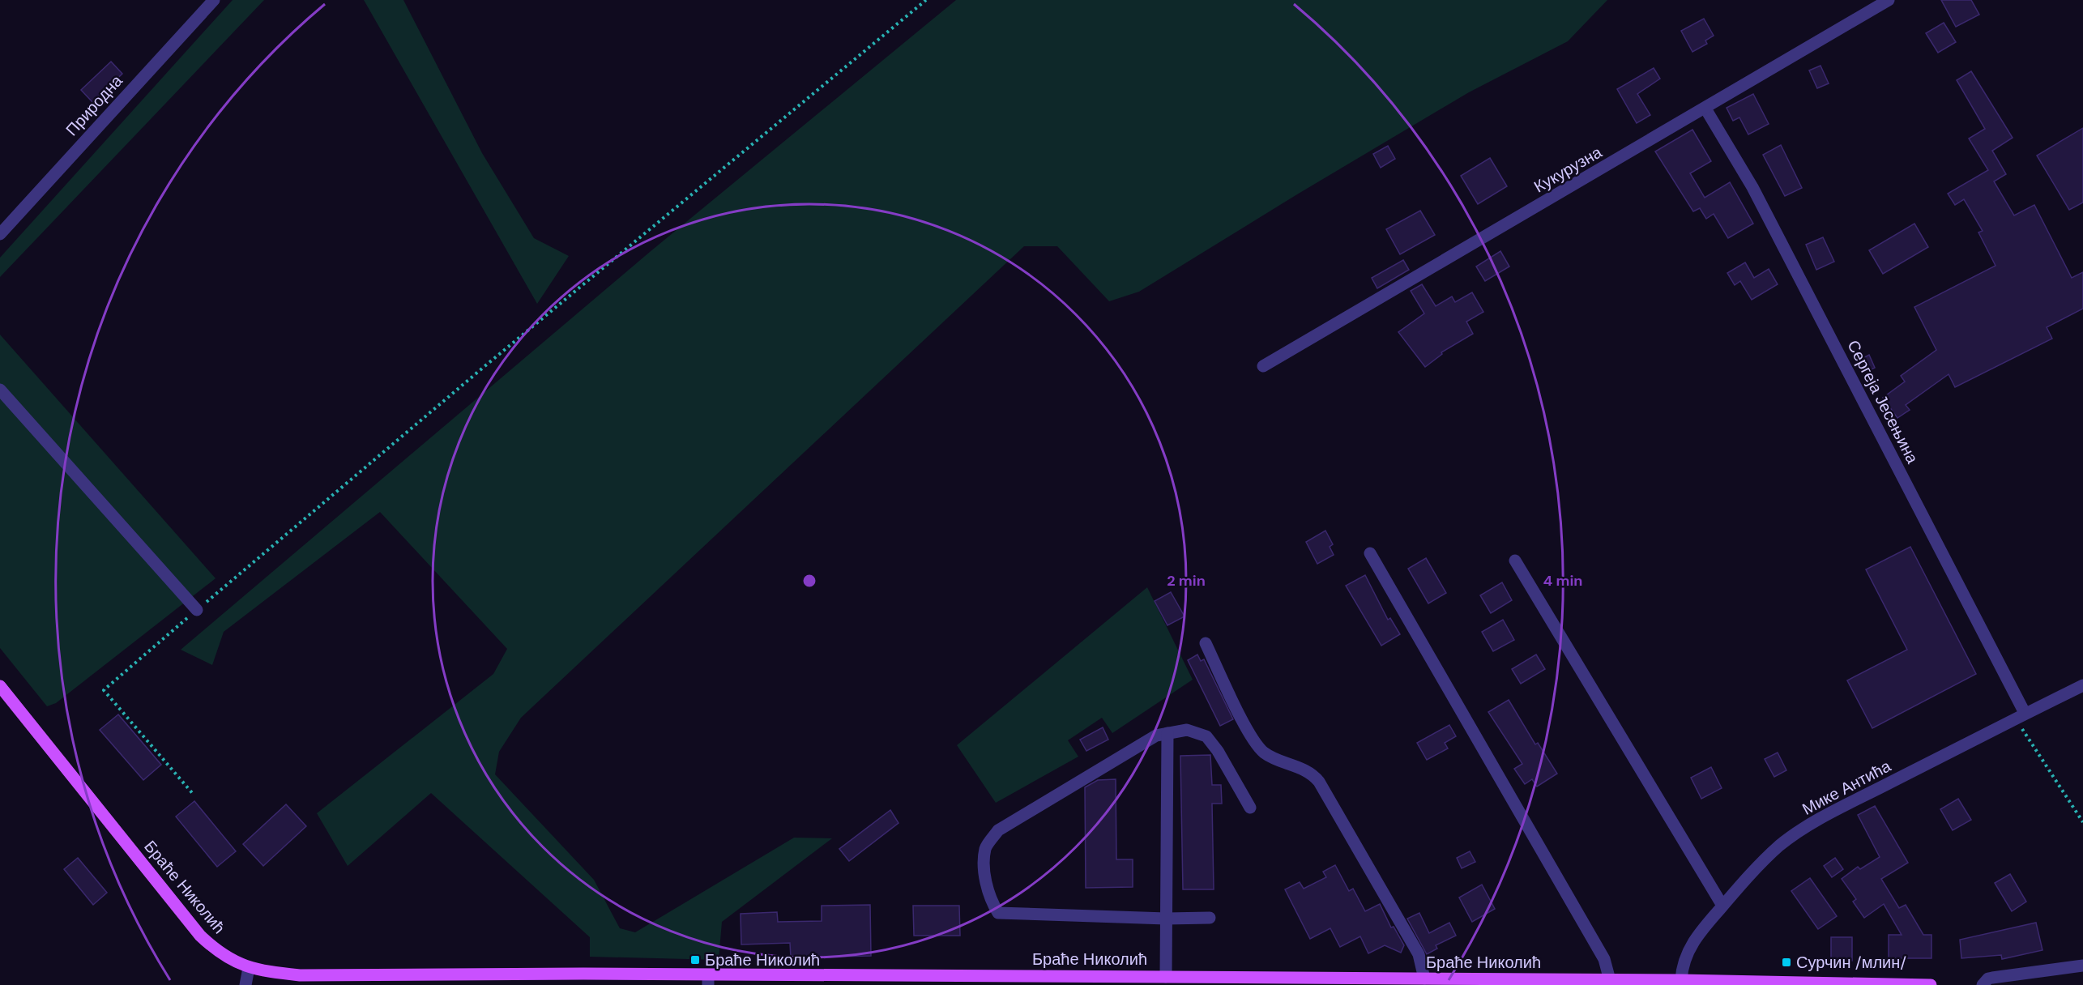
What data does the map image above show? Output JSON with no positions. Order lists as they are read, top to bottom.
{
  "streets": {
    "main road": ["Браће Николић"],
    "street": [
      "Природна",
      "Кукурузна",
      "Сергеја Јесењина",
      "Мике Антића"
    ]
  },
  "crossings": [
    ["Кукурузна", "Сергеја Јесењина"],
    ["Сергеја Јесењина", "Мике Антића"],
    ["Мике Антића", "Браће Николић"]
  ],
  "places": {
    "transit": ["Браће Николић", "Сурчин /млин/"]
  },
  "rings": ["2 min", "4 min"]
}
